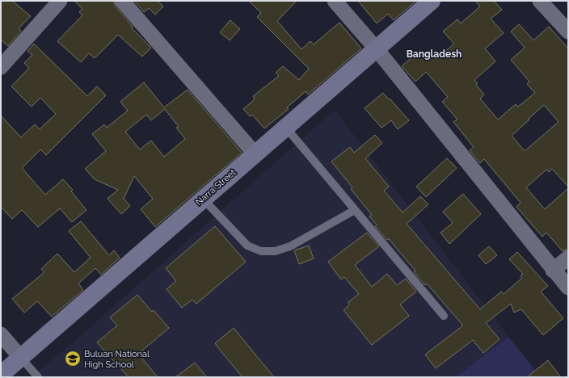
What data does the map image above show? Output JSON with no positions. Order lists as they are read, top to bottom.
{
  "streets": {
    "street": ["Narra Street"]
  },
  "districts": ["Bangladesh"],
  "places": {
    "school or university": ["Buluan National High School"]
  }
}
